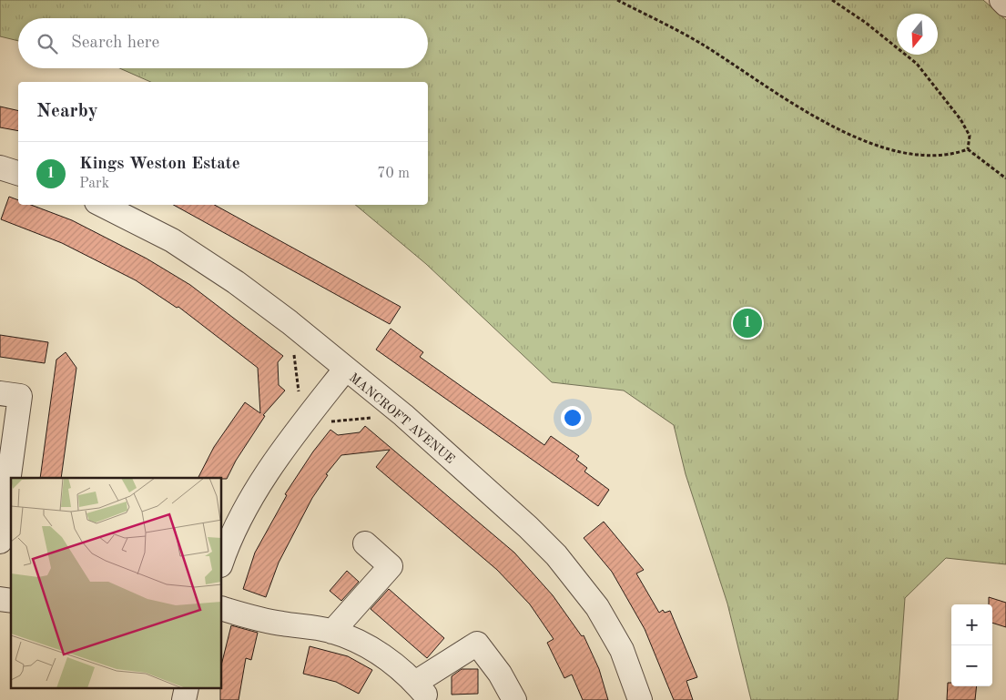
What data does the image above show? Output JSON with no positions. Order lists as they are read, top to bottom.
{
  "streets": {
    "street": ["MANCROFT AVENUE"]
  },
  "north": "bottom",
  "page": {
    "search": "Search here",
    "heading": "Nearby",
    "list": [
      {
        "mark": "1",
        "name": "Kings Weston Estate",
        "note": "Park",
        "value": "70 m"
      }
    ],
    "pins": "1",
    "map_buttons": ["+", "−"]
  }
}
